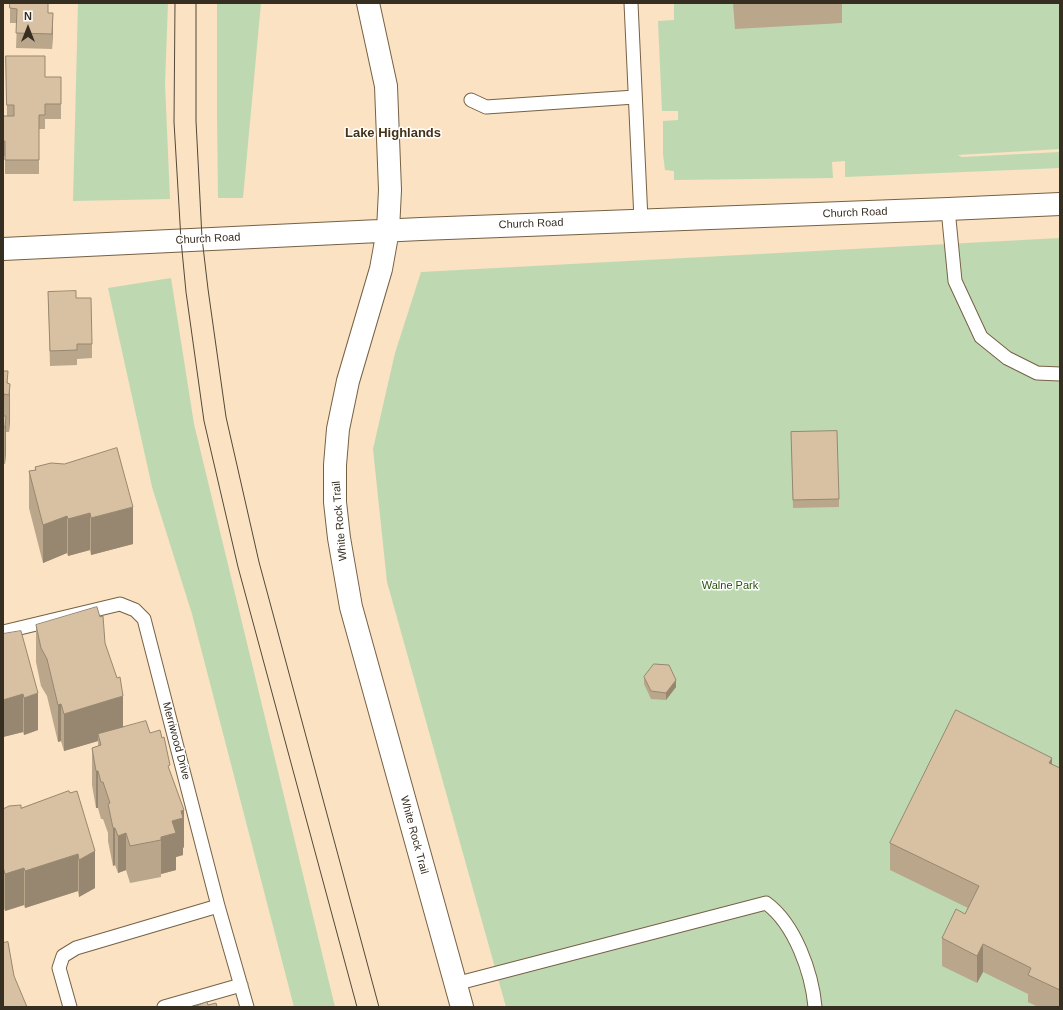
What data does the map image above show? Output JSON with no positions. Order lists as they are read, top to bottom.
{
  "streets": {
    "street": ["Church Road", "White Rock Trail"],
    "lane": ["Merriwood Drive"]
  },
  "crossings": [
    ["Church Road", "White Rock Trail"]
  ],
  "districts": ["Lake Highlands"],
  "parks": ["Walne Park"],
  "north": "top"
}
